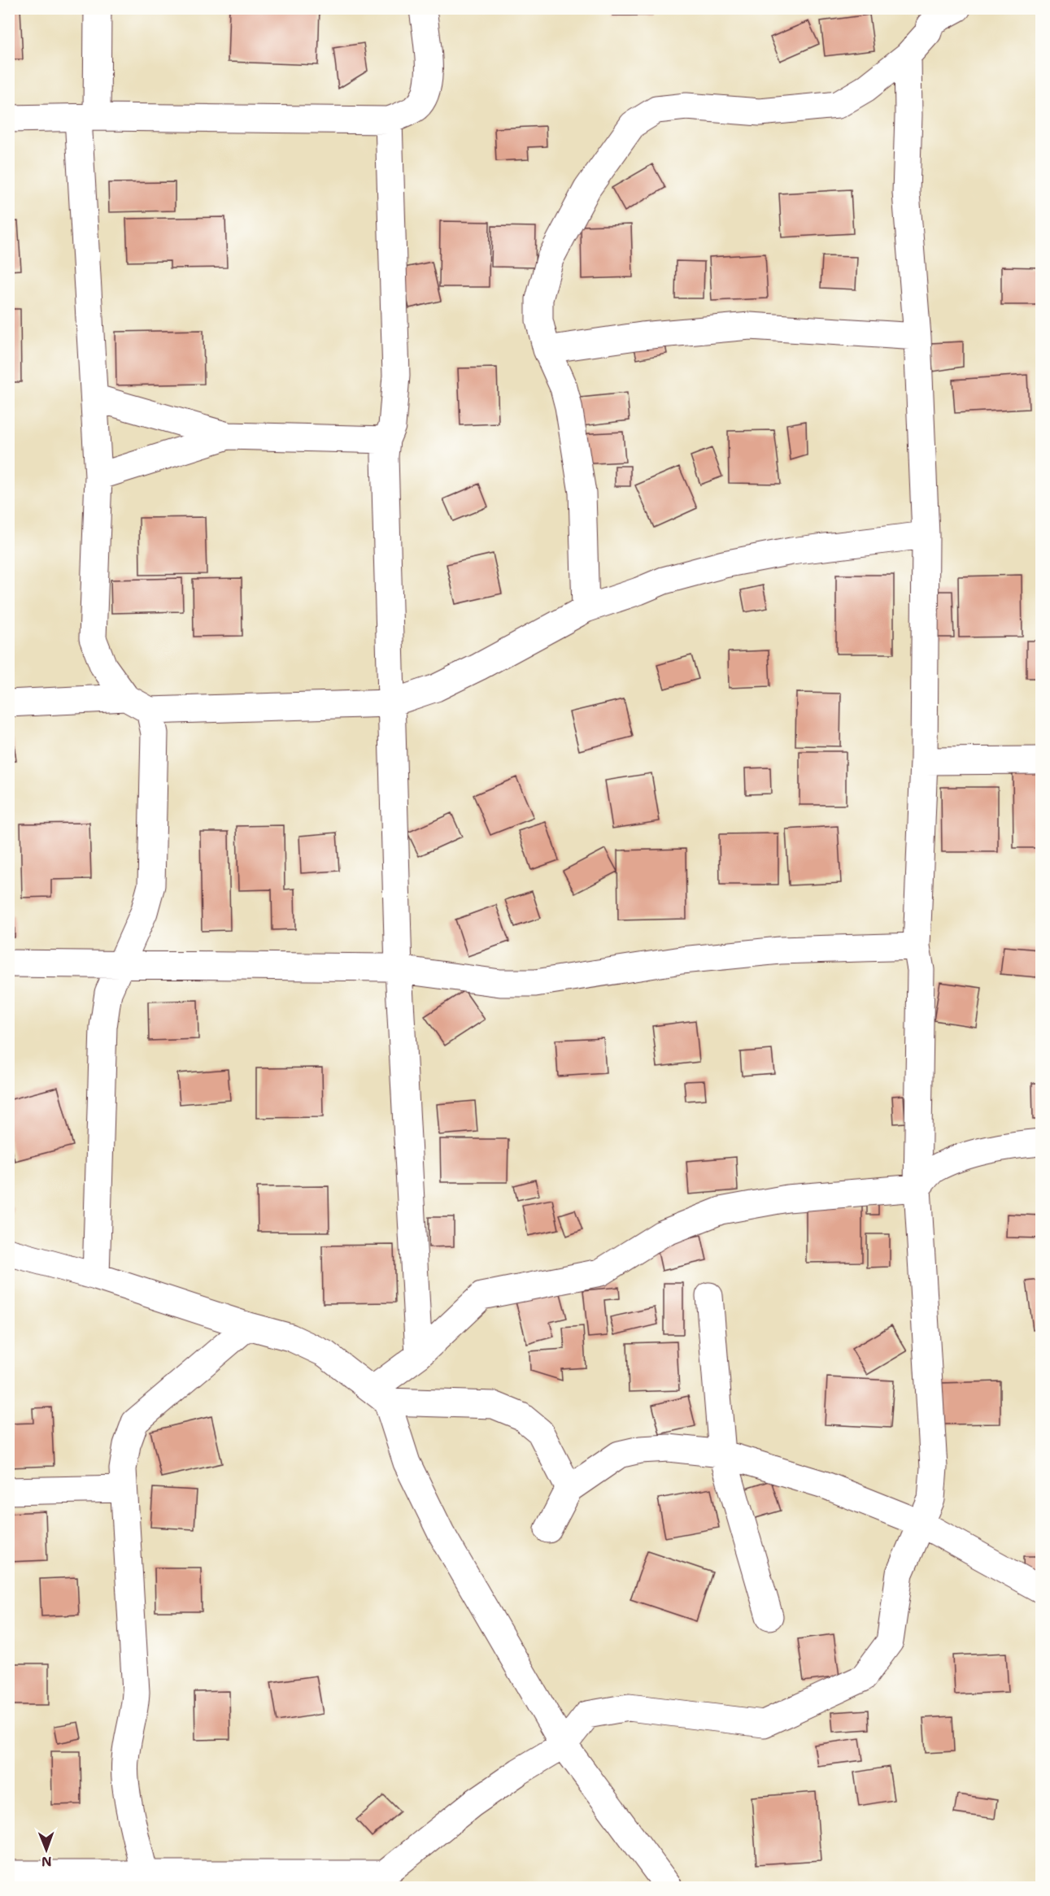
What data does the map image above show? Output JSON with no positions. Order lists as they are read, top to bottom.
{
  "north": "bottom"
}
